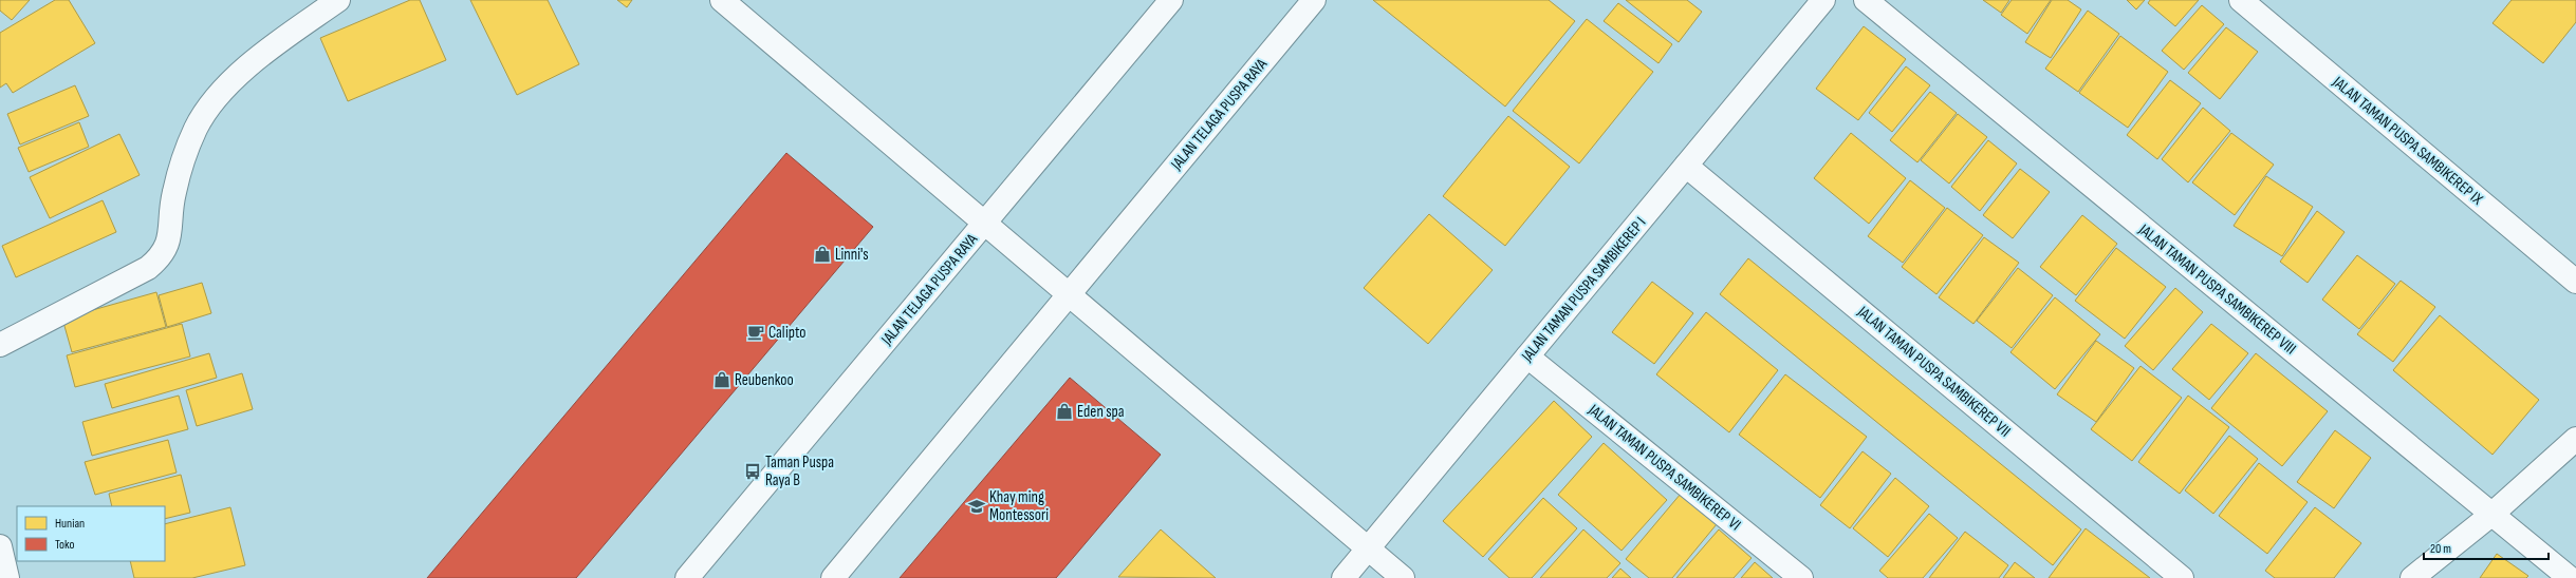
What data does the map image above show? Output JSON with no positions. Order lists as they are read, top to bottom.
{
  "streets": {
    "street": [
      "JALAN TELAGA PUSPA RAYA",
      "JALAN TAMAN PUSPA SAMBIKEREP IX",
      "JALAN TAMAN PUSPA SAMBIKEREP I",
      "JALAN TAMAN PUSPA SAMBIKEREP VIII",
      "JALAN TAMAN PUSPA SAMBIKEREP VII",
      "JALAN TAMAN PUSPA SAMBIKEREP VI"
    ]
  },
  "crossings": [
    ["JALAN TAMAN PUSPA SAMBIKEREP I", "JALAN TAMAN PUSPA SAMBIKEREP VII"],
    ["JALAN TAMAN PUSPA SAMBIKEREP I", "JALAN TAMAN PUSPA SAMBIKEREP VI"]
  ],
  "places": {
    "shop": ["Linni's", "Reubenkoo", "Eden spa"],
    "cafe": ["Calipto"],
    "bus stop": ["Taman Puspa Raya B"],
    "school or university": ["Khay ming Montessori"]
  },
  "legend": ["Hunian", "Toko"],
  "scale_bar": "20 m"
}
